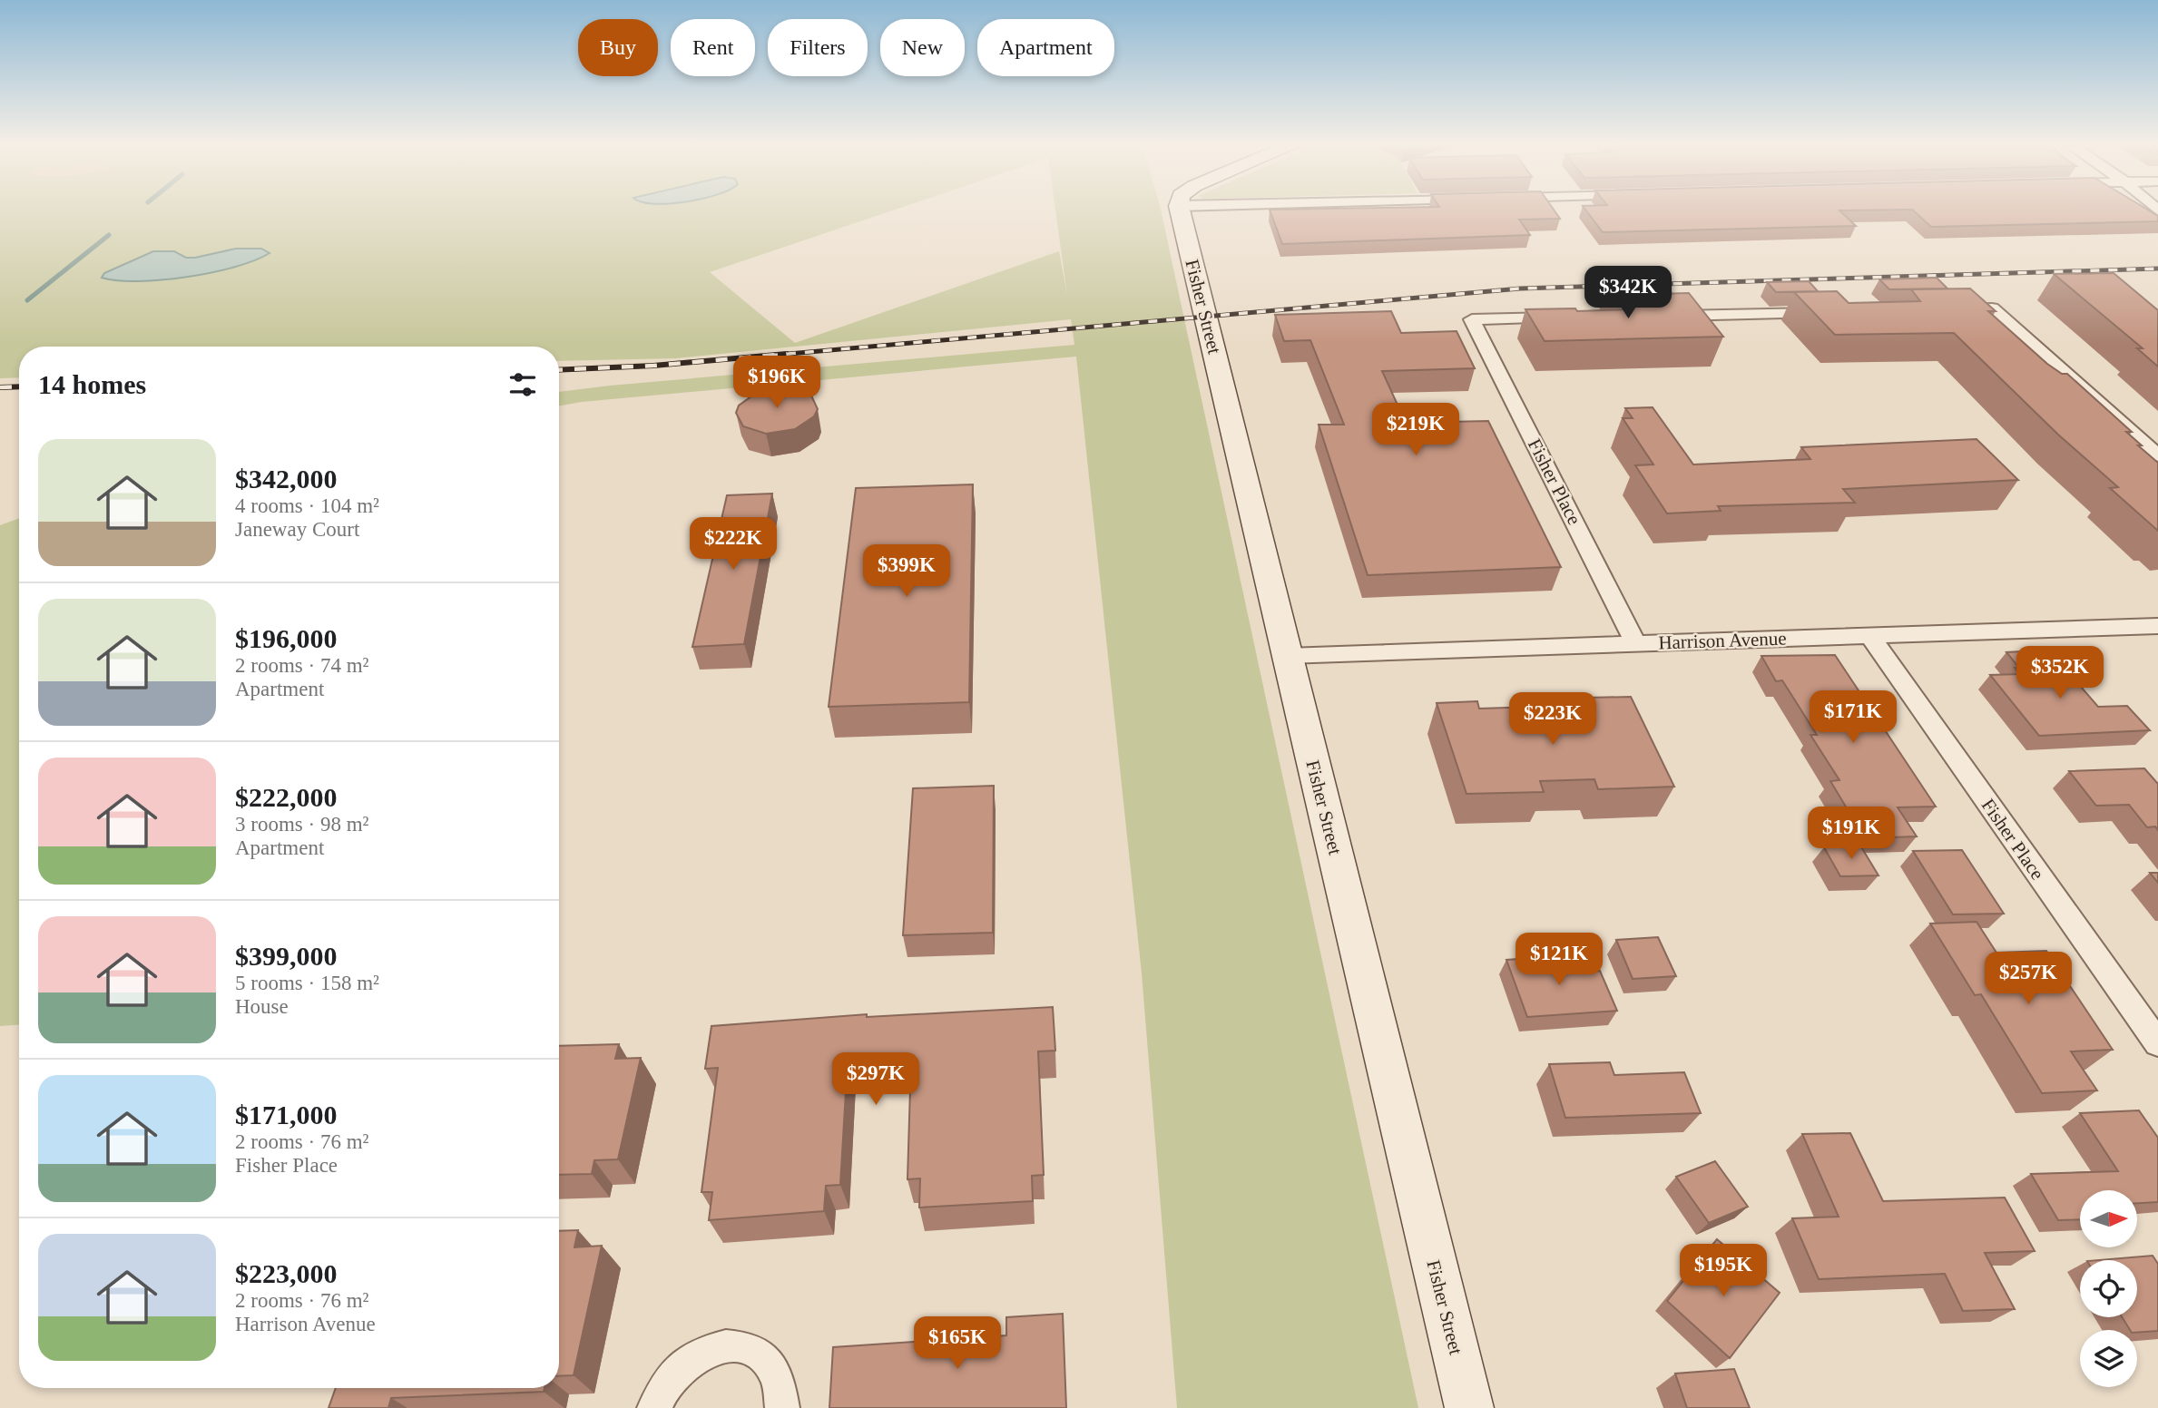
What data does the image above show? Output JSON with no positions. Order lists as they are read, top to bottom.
{
  "streets": {
    "street": ["Fisher Street", "Fisher Place", "Harrison Avenue"]
  },
  "crossings": [
    ["Fisher Street", "Harrison Avenue"],
    ["Fisher Place", "Harrison Avenue"]
  ],
  "north": "right",
  "page": {
    "chip": [
      "Buy",
      "Rent",
      "Filters",
      "New",
      "Apartment"
    ],
    "price": [
      "$342K",
      "$196K",
      "$219K",
      "$222K",
      "$399K",
      "$352K",
      "$171K",
      "$223K",
      "$191K",
      "$121K",
      "$257K",
      "$297K",
      "$195K",
      "$165K"
    ],
    "heading": "14 homes",
    "list": [
      {
        "name": "$342,000",
        "note": "4 rooms · 104 m² · Janeway Court"
      },
      {
        "name": "$196,000",
        "note": "2 rooms · 74 m² · Apartment"
      },
      {
        "name": "$222,000",
        "note": "3 rooms · 98 m² · Apartment"
      },
      {
        "name": "$399,000",
        "note": "5 rooms · 158 m² · House"
      },
      {
        "name": "$171,000",
        "note": "2 rooms · 76 m² · Fisher Place"
      },
      {
        "name": "$223,000",
        "note": "2 rooms · 76 m² · Harrison Avenue"
      }
    ]
  }
}
